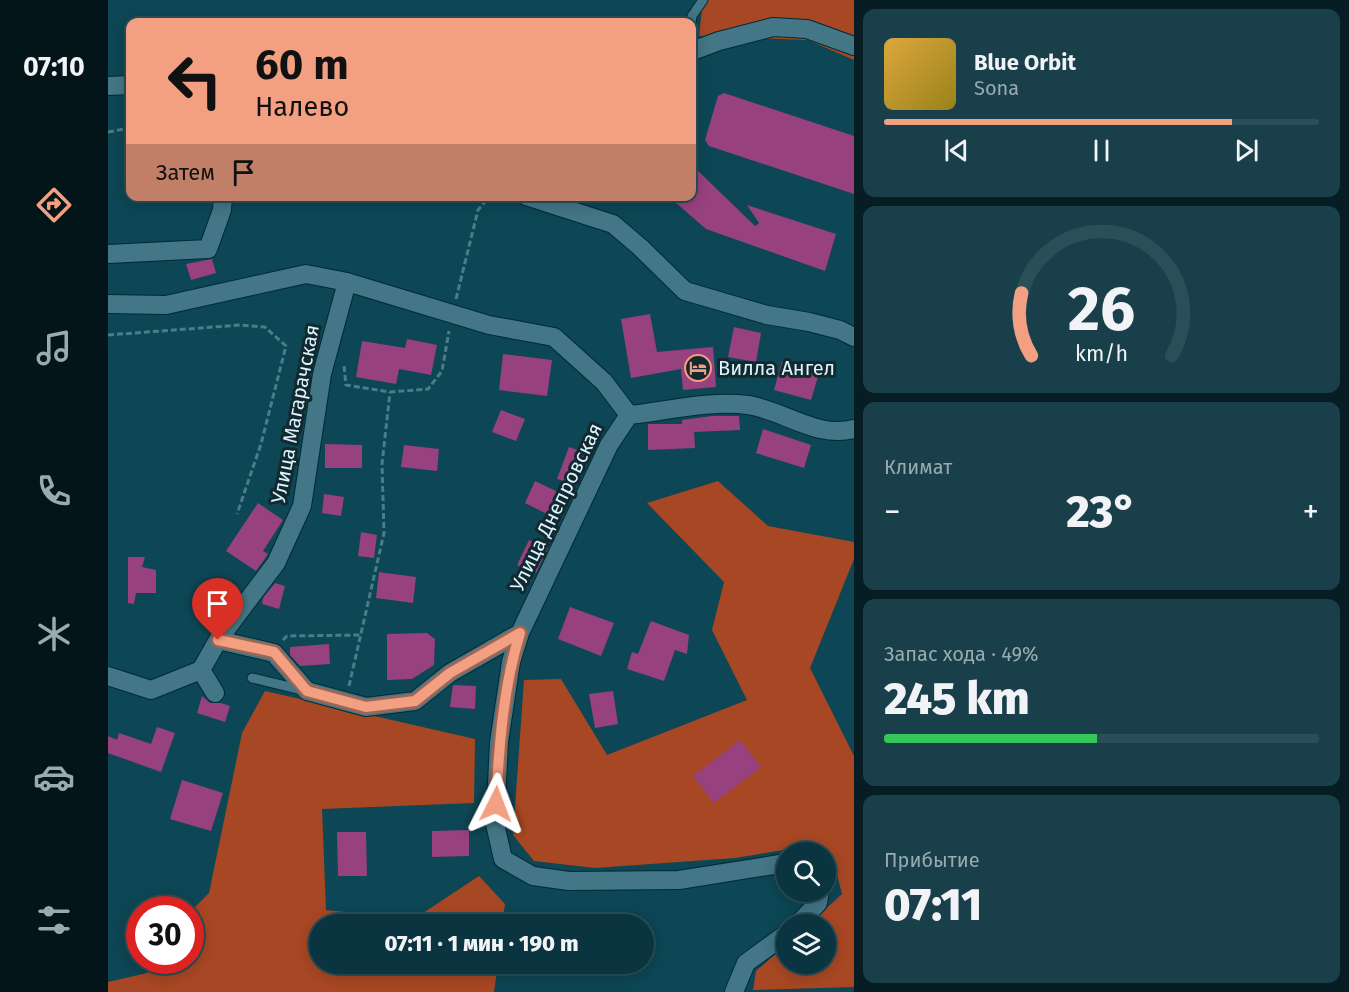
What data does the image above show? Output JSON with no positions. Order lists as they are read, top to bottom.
{
  "streets": {
    "street": ["Улица Магарачская", "Улица Днепровская"]
  },
  "places": {
    "hotel": ["Вилла Ангел"]
  },
  "page": {
    "tabs": "07:10",
    "turn": ["60 m", "Налево"],
    "song": ["Blue Orbit", "Sona"],
    "then": "Затем",
    "tile": [
      "Климат",
      ["Запас хода · 49%", "245 km"],
      ["Прибытие", "07:11"]
    ],
    "heat": ["−", "23°", "+"],
    "limit": "30",
    "trip": "07:11 · 1 мин · 190 m",
    "gauge": ["26", "km/h"]
  }
}
